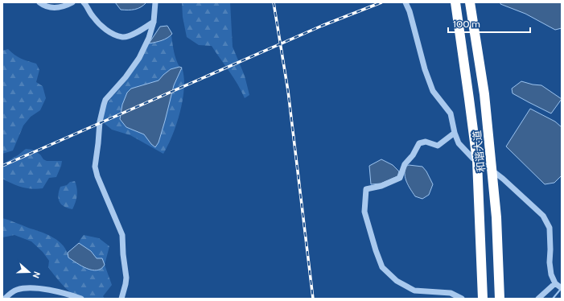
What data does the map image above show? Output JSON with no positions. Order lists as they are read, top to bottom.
{
  "streets": {
    "highway": ["和谐大道"]
  },
  "scale_bar": "100 m",
  "north": "right"
}
